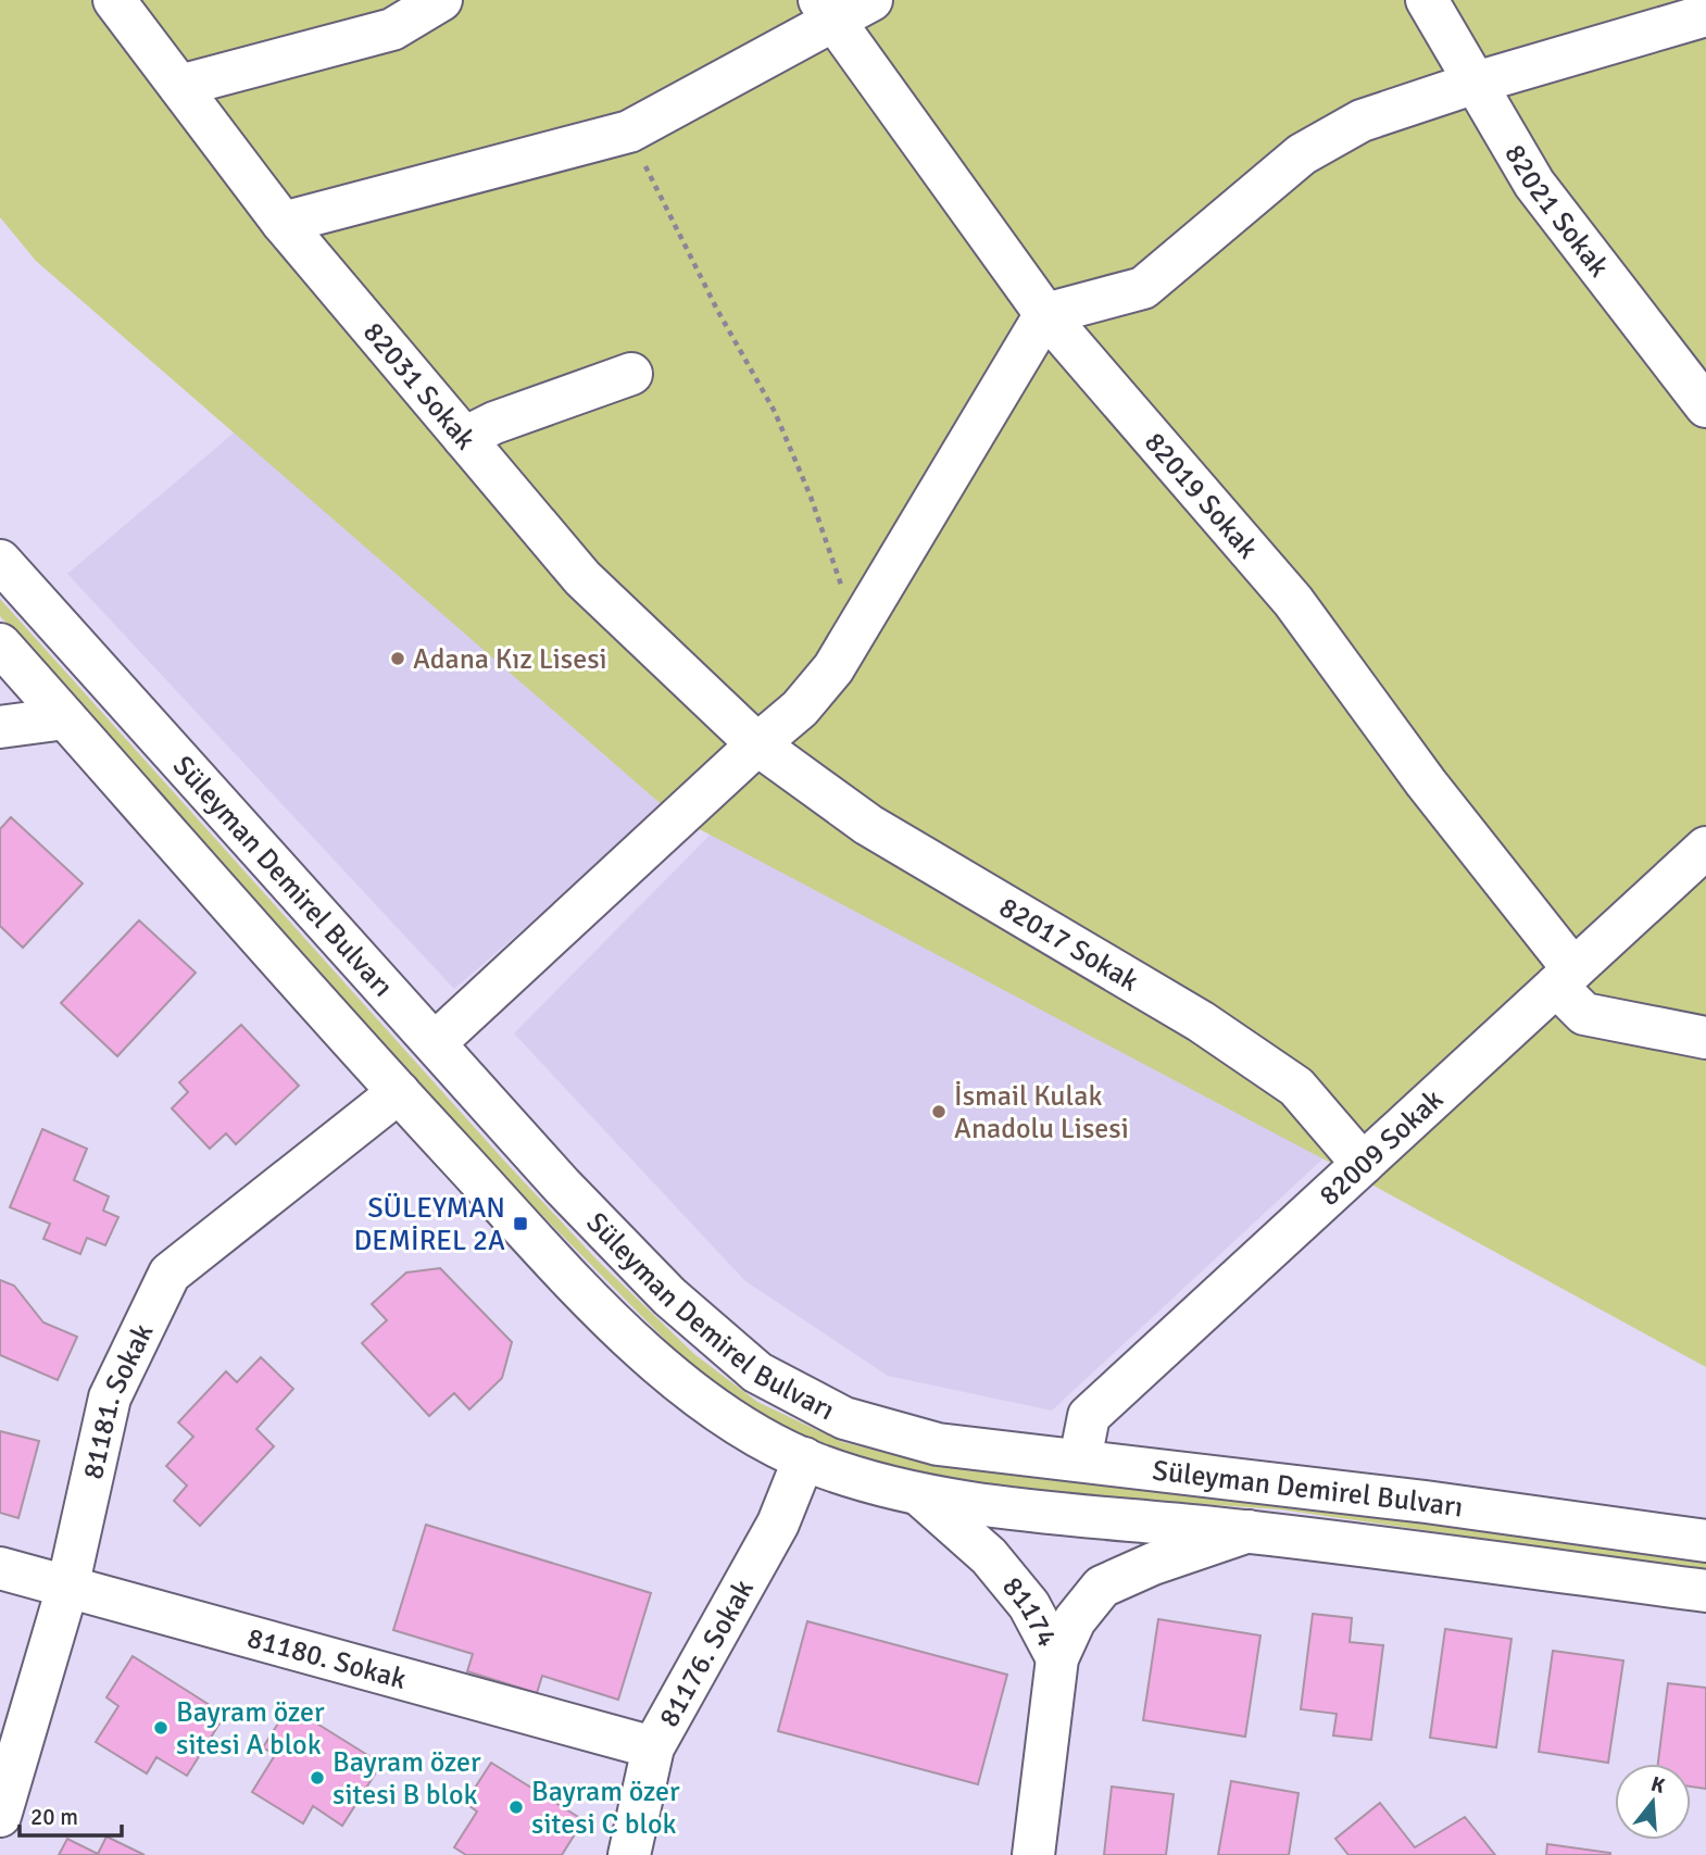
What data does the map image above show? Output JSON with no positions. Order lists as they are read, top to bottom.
{
  "streets": {
    "street": [
      "82021 Sokak",
      "82031 Sokak",
      "82019 Sokak",
      "Süleyman Demirel Bulvarı",
      "82017 Sokak",
      "82009 Sokak",
      "81181. Sokak",
      "81174",
      "81176. Sokak",
      "81180. Sokak"
    ]
  },
  "crossings": [
    ["82031 Sokak", "82017 Sokak"],
    ["82019 Sokak", "82009 Sokak"],
    ["Süleyman Demirel Bulvarı", "82009 Sokak"],
    ["Süleyman Demirel Bulvarı", "81181. Sokak"],
    ["Süleyman Demirel Bulvarı", "81174"],
    ["Süleyman Demirel Bulvarı", "81176. Sokak"],
    ["82017 Sokak", "82009 Sokak"],
    ["81181. Sokak", "81180. Sokak"],
    ["81176. Sokak", "81180. Sokak"]
  ],
  "places": {
    "other": [
      "Adana Kız Lisesi",
      "İsmail Kulak Anadolu Lisesi",
      "Bayram özer sitesi A blok",
      "Bayram özer sitesi B blok",
      "Bayram özer sitesi C blok"
    ],
    "transit": ["SÜLEYMAN DEMİREL 2A"]
  },
  "scale_bar": "20 m",
  "north": "top"
}
